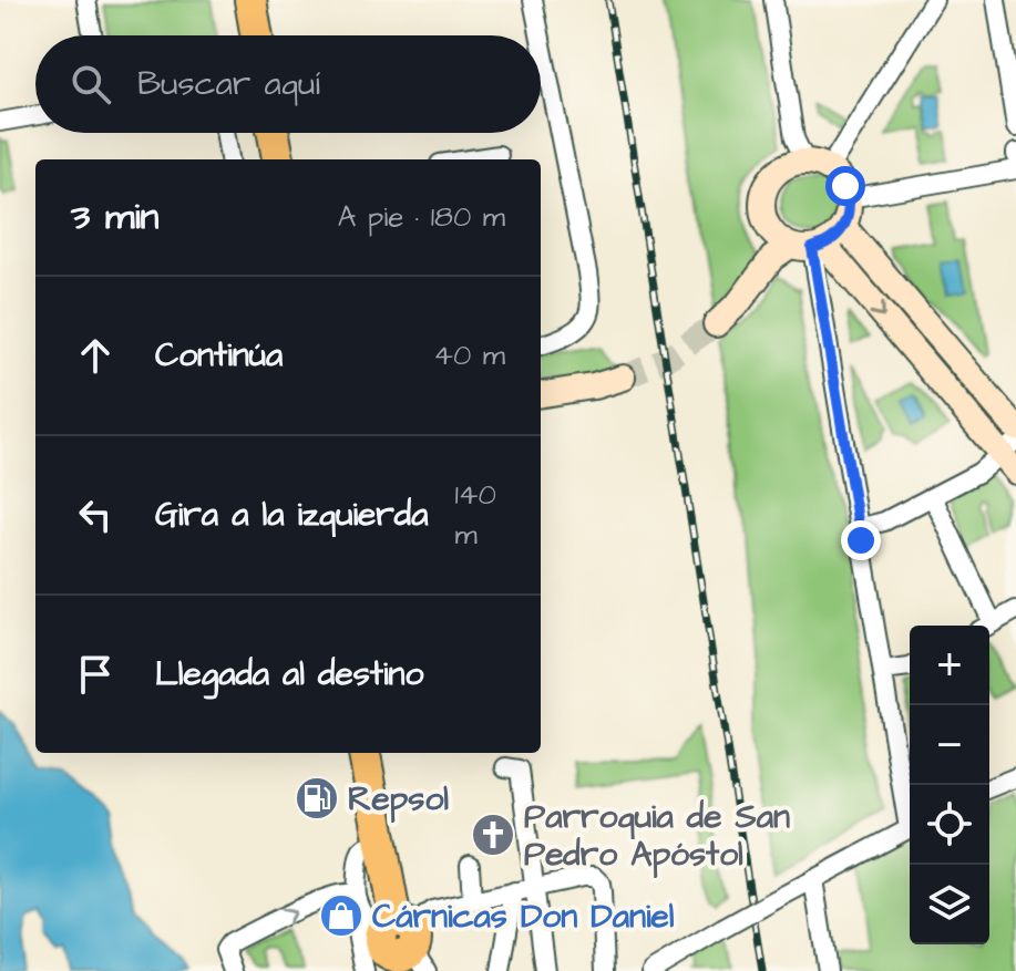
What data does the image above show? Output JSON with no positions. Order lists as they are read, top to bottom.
{
  "places": {
    "fuel station": ["Repsol"],
    "church": ["Parroquia de San Pedro Apóstol"],
    "shop": ["Cárnicas Don Daniel"]
  },
  "page": {
    "search": "Buscar aquí",
    "heading": ["3 min", "A pie · 180 m"],
    "list": [
      ["Continúa", "40 m"],
      ["Gira a la izquierda", "140 m"],
      "Llegada al destino"
    ],
    "map_buttons": ["+", "−"]
  }
}
